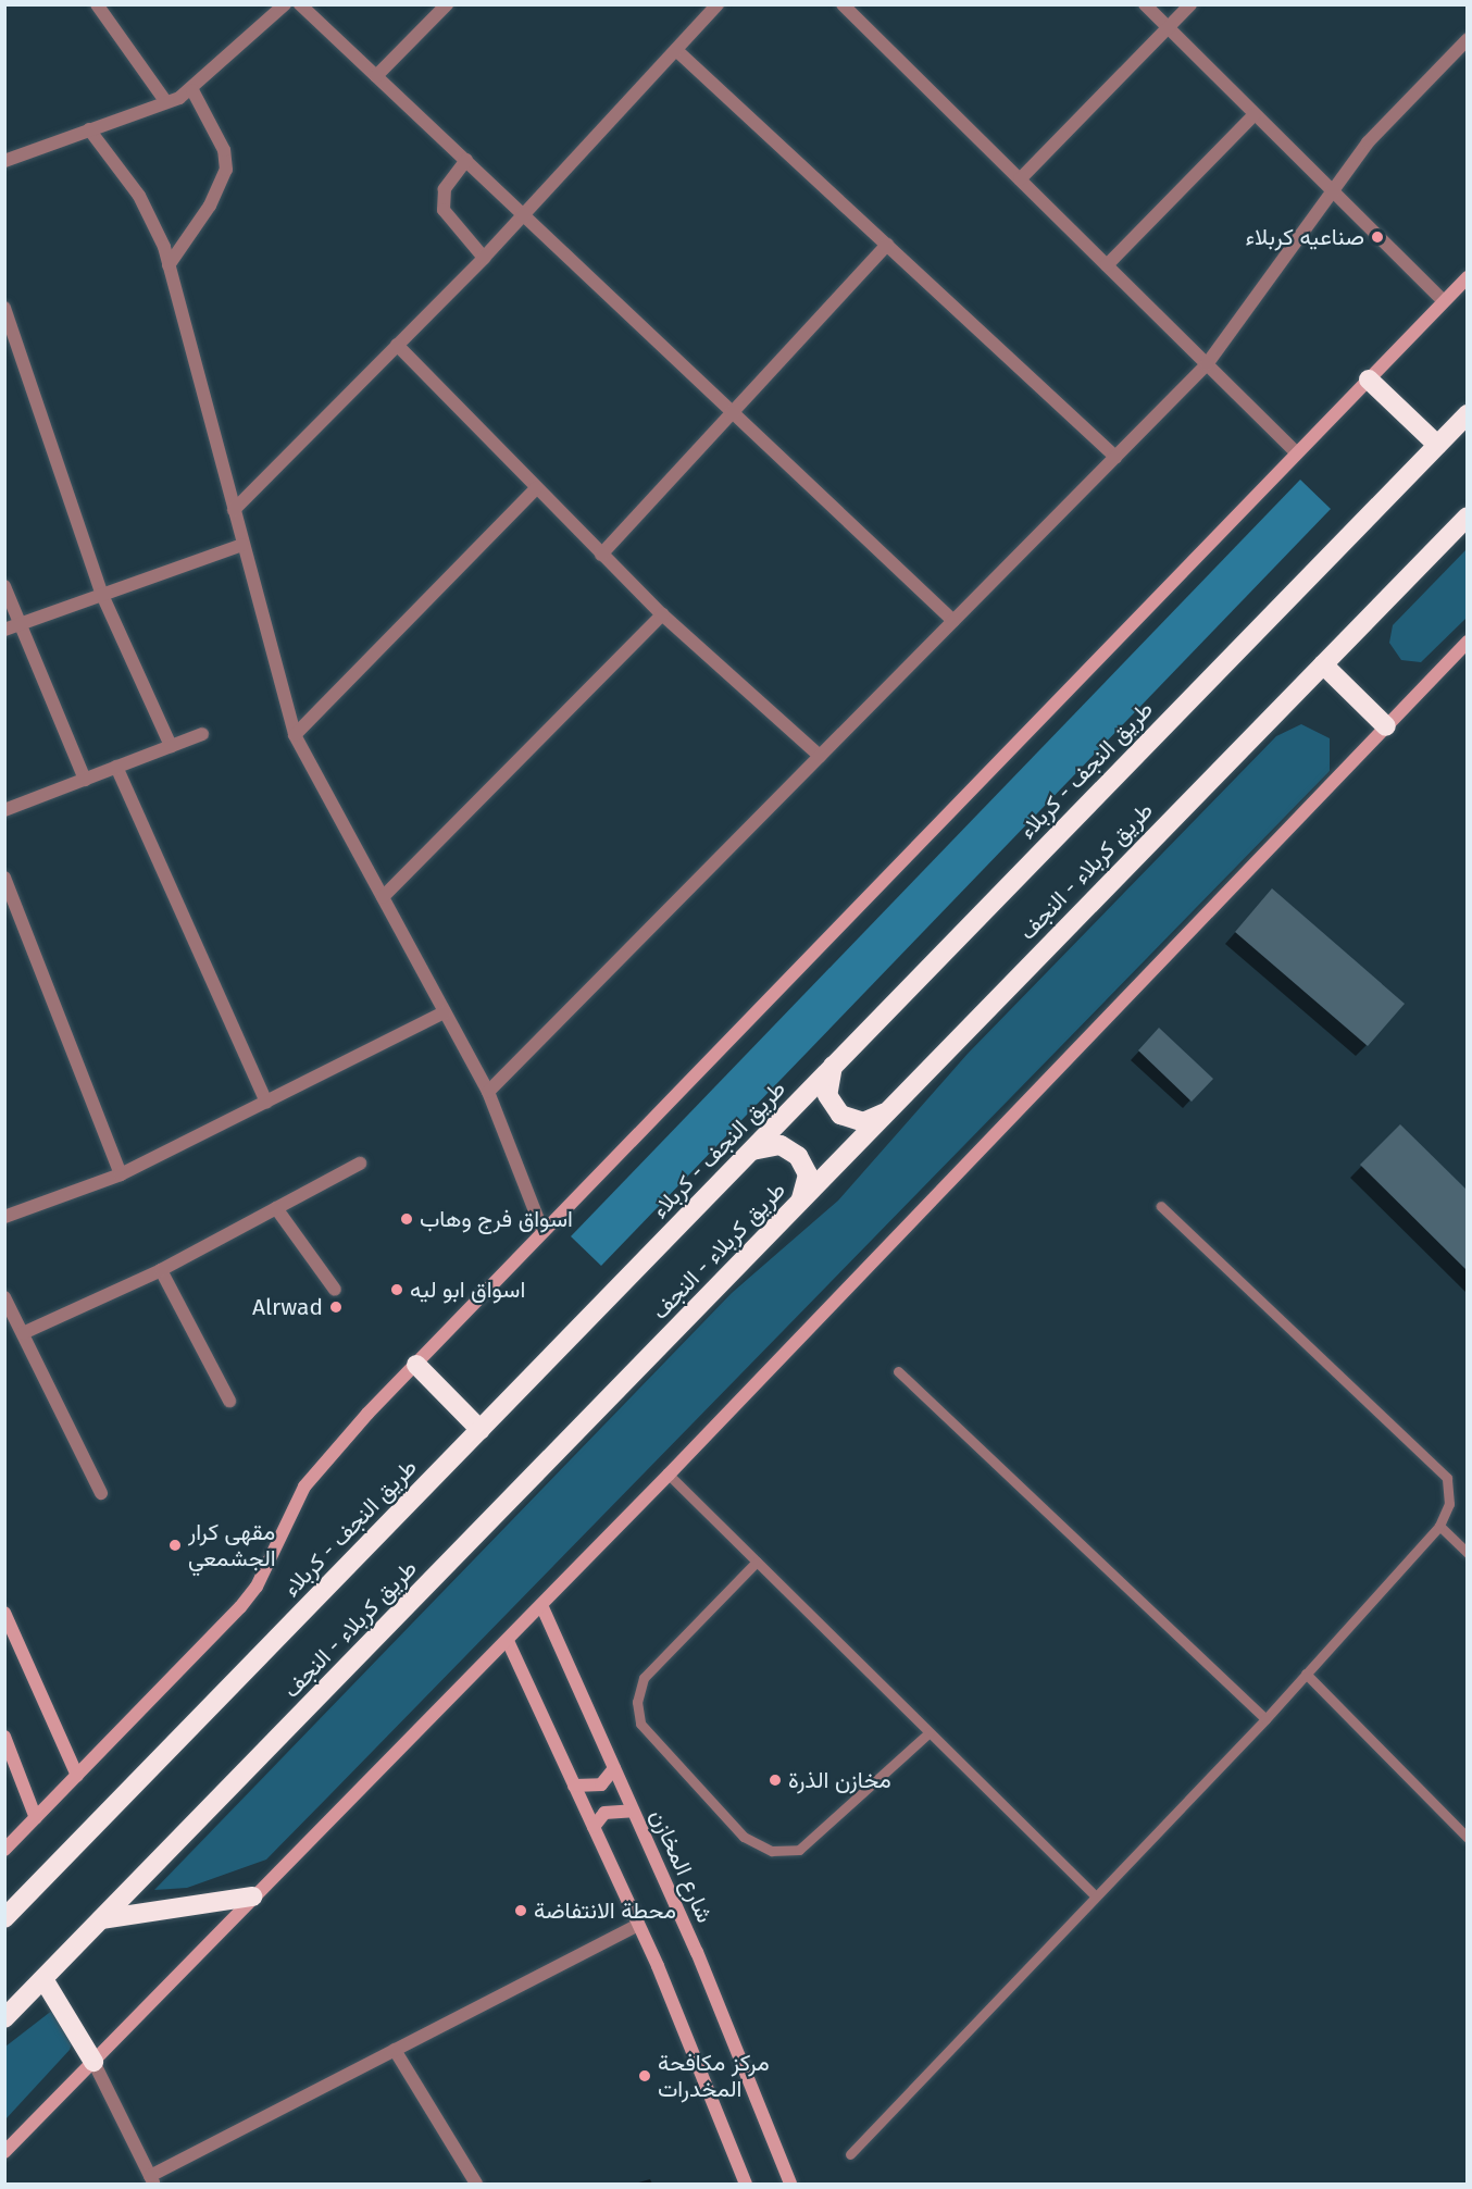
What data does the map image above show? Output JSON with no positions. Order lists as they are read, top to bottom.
{
  "streets": {
    "highway": ["طريق النجف - كربلاء", "طريق كربلاء - النجف"],
    "main road": ["شارع المخازن"]
  },
  "places": [
    "صناعيه كربلاء",
    "اسواق فرج وهاب",
    "اسواق ابو ليه",
    "Alrwad",
    "مقهى كرار الجشمعي",
    "مخازن الذرة",
    "محطة الانتفاضة",
    "مركز مكافحة المخدرات"
  ]
}
